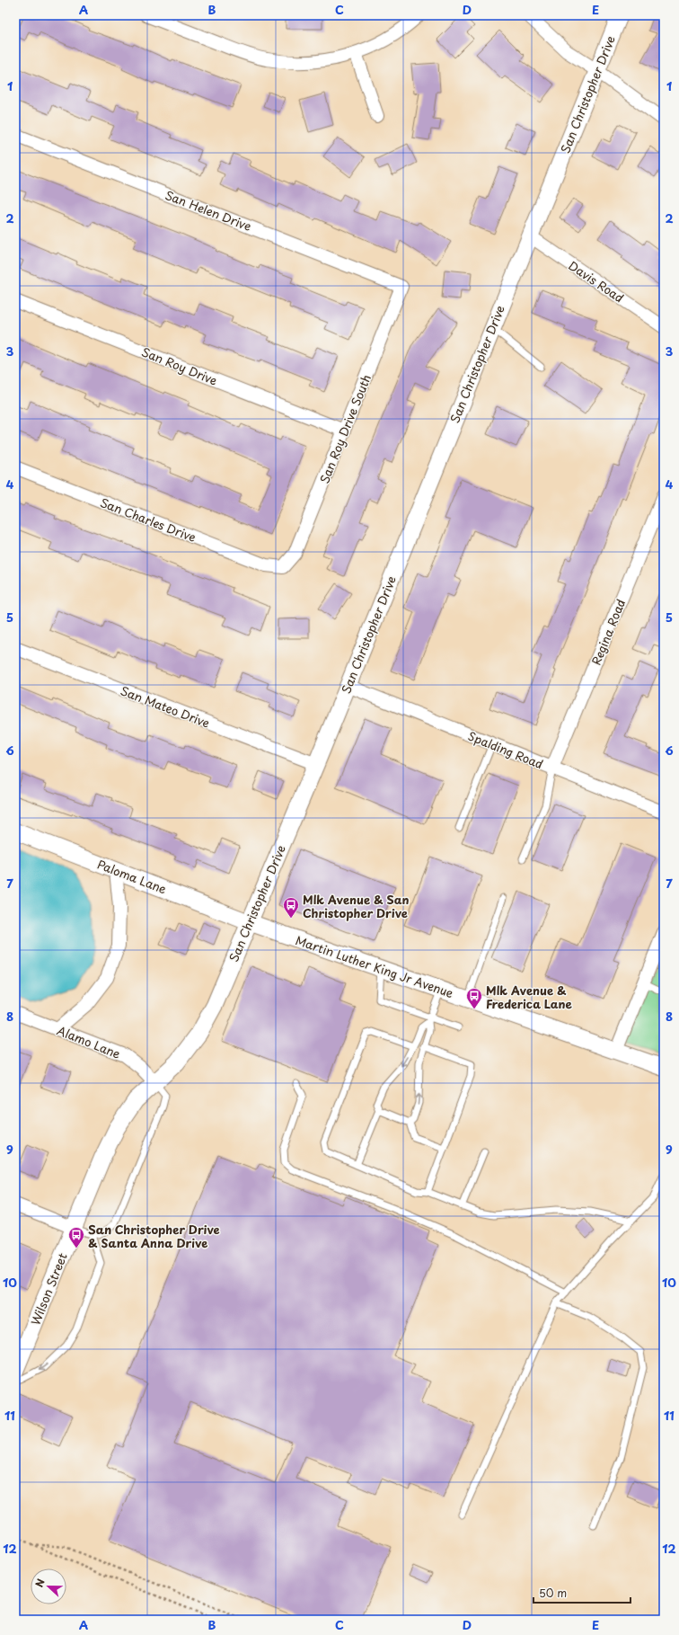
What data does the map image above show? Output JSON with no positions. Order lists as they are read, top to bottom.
{
  "streets": {
    "street": [
      "San Christopher Drive",
      "San Helen Drive",
      "Davis Road",
      "San Roy Drive",
      "San Roy Drive South",
      "San Charles Drive",
      "Regina Road",
      "San Mateo Drive",
      "Spalding Road",
      "Paloma Lane",
      "Martin Luther King Jr Avenue",
      "Alamo Lane",
      "Wilson Street"
    ]
  },
  "crossings": [
    ["San Christopher Drive", "Davis Road"],
    ["San Christopher Drive", "San Mateo Drive"],
    ["San Christopher Drive", "Spalding Road"],
    ["San Christopher Drive", "Paloma Lane"],
    ["San Christopher Drive", "Martin Luther King Jr Avenue"],
    ["San Christopher Drive", "Alamo Lane"],
    ["San Christopher Drive", "Wilson Street"],
    ["San Helen Drive", "San Roy Drive South"],
    ["San Roy Drive", "San Roy Drive South"],
    ["San Roy Drive South", "San Charles Drive"],
    ["Regina Road", "Spalding Road"],
    ["Paloma Lane", "Martin Luther King Jr Avenue"]
  ],
  "places": {
    "bus stop": ["Mlk Avenue & San Christopher Drive", "Mlk Avenue & Frederica Lane", "San Christopher Drive & Santa Anna Drive"]
  },
  "scale_bar": "50 m",
  "north": "left",
  "grid": {
    "columns": [
      "A",
      "B",
      "C",
      "D",
      "E"
    ],
    "rows": [
      "1",
      "2",
      "3",
      "4",
      "5",
      "6",
      "7",
      "8",
      "9",
      "10",
      "11",
      "12"
    ]
  }
}
